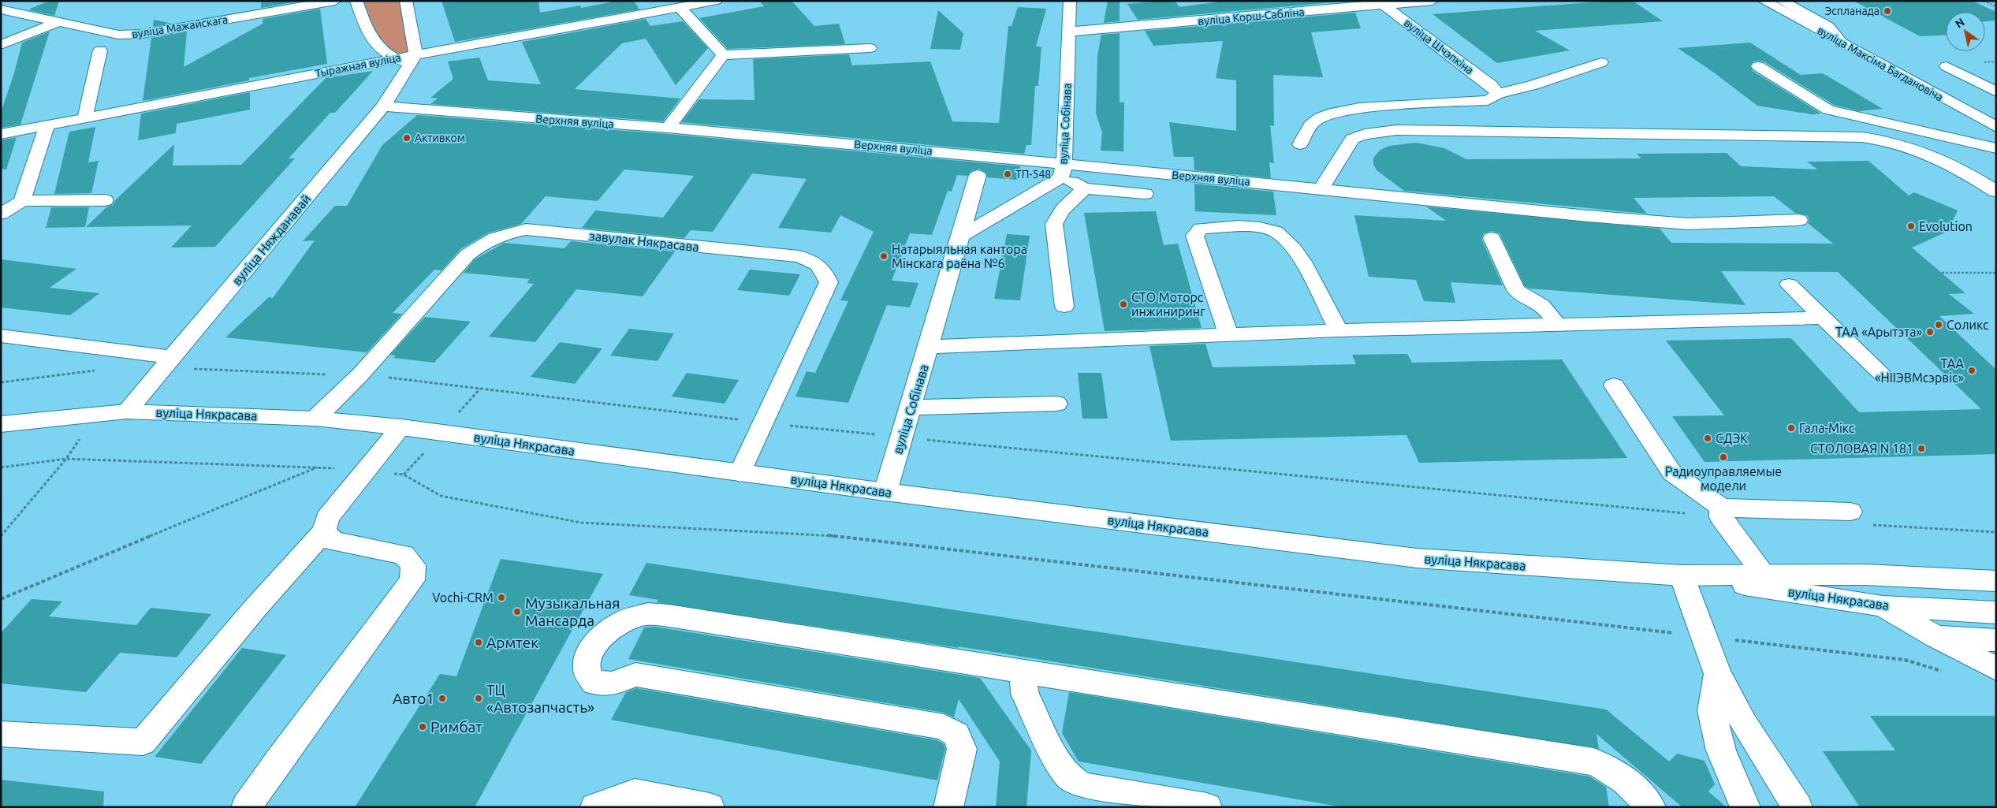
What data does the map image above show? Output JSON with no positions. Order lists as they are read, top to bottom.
{
  "streets": {
    "street": [
      "вуліца Корш-Сабліна",
      "вуліца Мажайскага",
      "вуліца Шчэпкіна",
      "вуліца Максіма Багдановіча",
      "Тыражная вуліца",
      "Верхняя вуліца",
      "вуліца Собінава",
      "вуліца Няжданавай",
      "завулак Някрасава",
      "вуліца Някрасава"
    ]
  },
  "crossings": [
    ["вуліца Корш-Сабліна", "вуліца Шчэпкіна"],
    ["вуліца Корш-Сабліна", "вуліца Собінава"],
    ["Тыражная вуліца", "вуліца Няжданавай"],
    ["Верхняя вуліца", "вуліца Собінава"],
    ["Верхняя вуліца", "вуліца Няжданавай"],
    ["вуліца Собінава", "вуліца Някрасава"],
    ["вуліца Няжданавай", "вуліца Някрасава"],
    ["завулак Някрасава", "вуліца Някрасава"]
  ],
  "places": [
    "Эспланада",
    "Активком",
    "ТП-548",
    "Evolution",
    "Натарыяльная кантора Мінскага раёна №6",
    "СТО Моторс инжиниринг",
    "Соликс",
    "ТАА «Арытэта»",
    "ТАА «НІІЭВМсэрвіс»",
    "Гала-Мікс",
    "СДЭК",
    "СТОЛОВАЯ N 181",
    "Радиоуправляемые модели",
    "Vochi-CRM",
    "Музыкальная Мансарда",
    "Армтек",
    "Авто1",
    "ТЦ «Автозапчасть»",
    "Римбат"
  ],
  "north": "top left"
}
